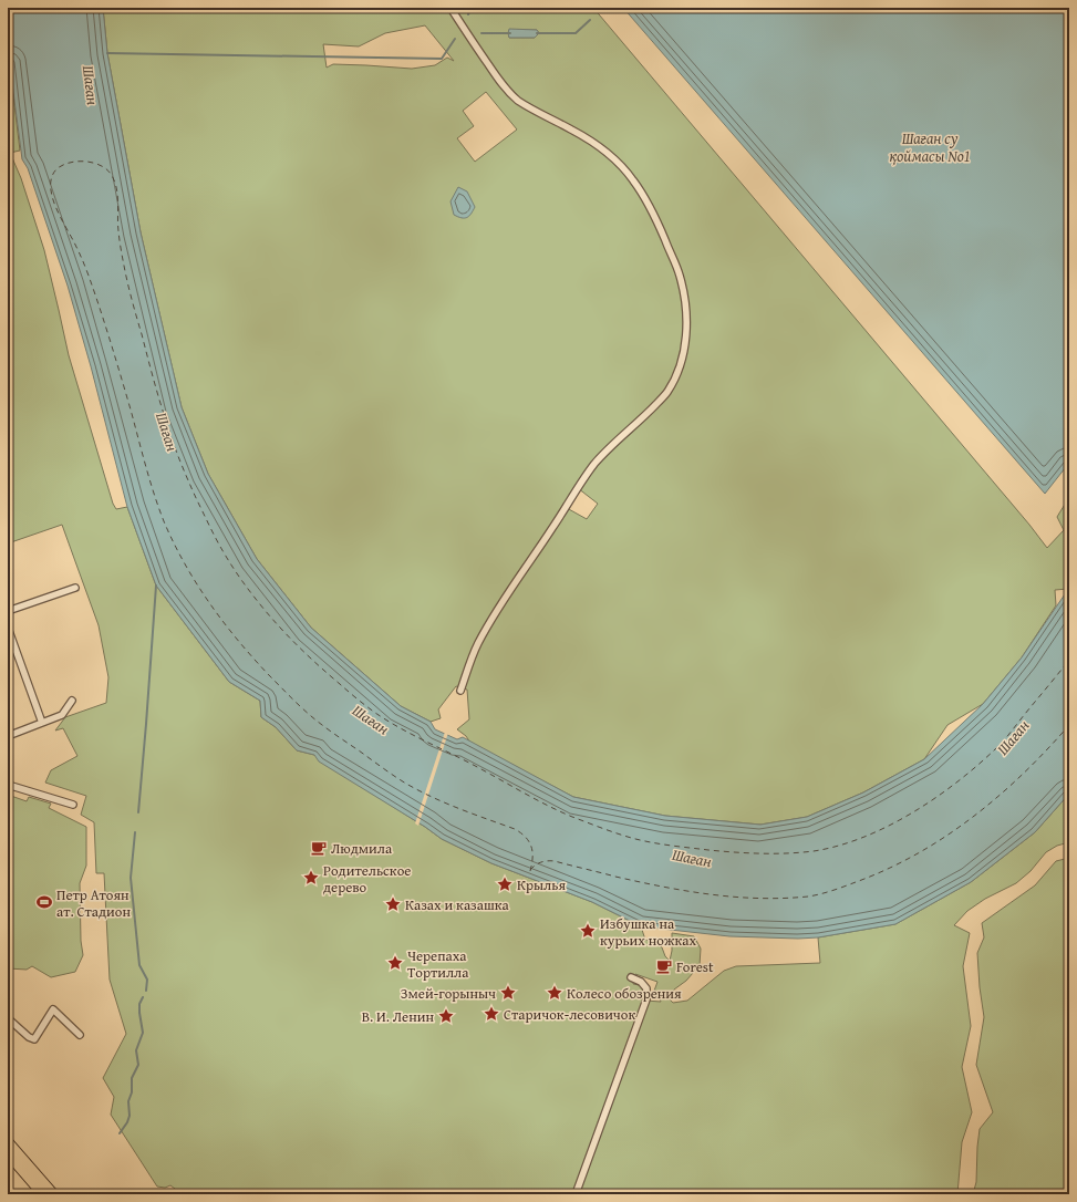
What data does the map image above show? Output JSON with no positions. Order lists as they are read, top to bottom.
{
  "water": ["Шаған", "Шаған су қоймасы No1"],
  "places": {
    "cafe": ["Людмила", "Forest"],
    "place": [
      "Родительское дерево",
      "Крылья",
      "Казах и казашка",
      "Избушка на курьих ножках",
      "Черепаха Тортилла",
      "Змей-горыныч",
      "Колесо обозрения",
      "Старичок-лесовичок",
      "В. И. Ленин"
    ],
    "sports": ["Петр Атоян ат. Стадион"]
  }
}
